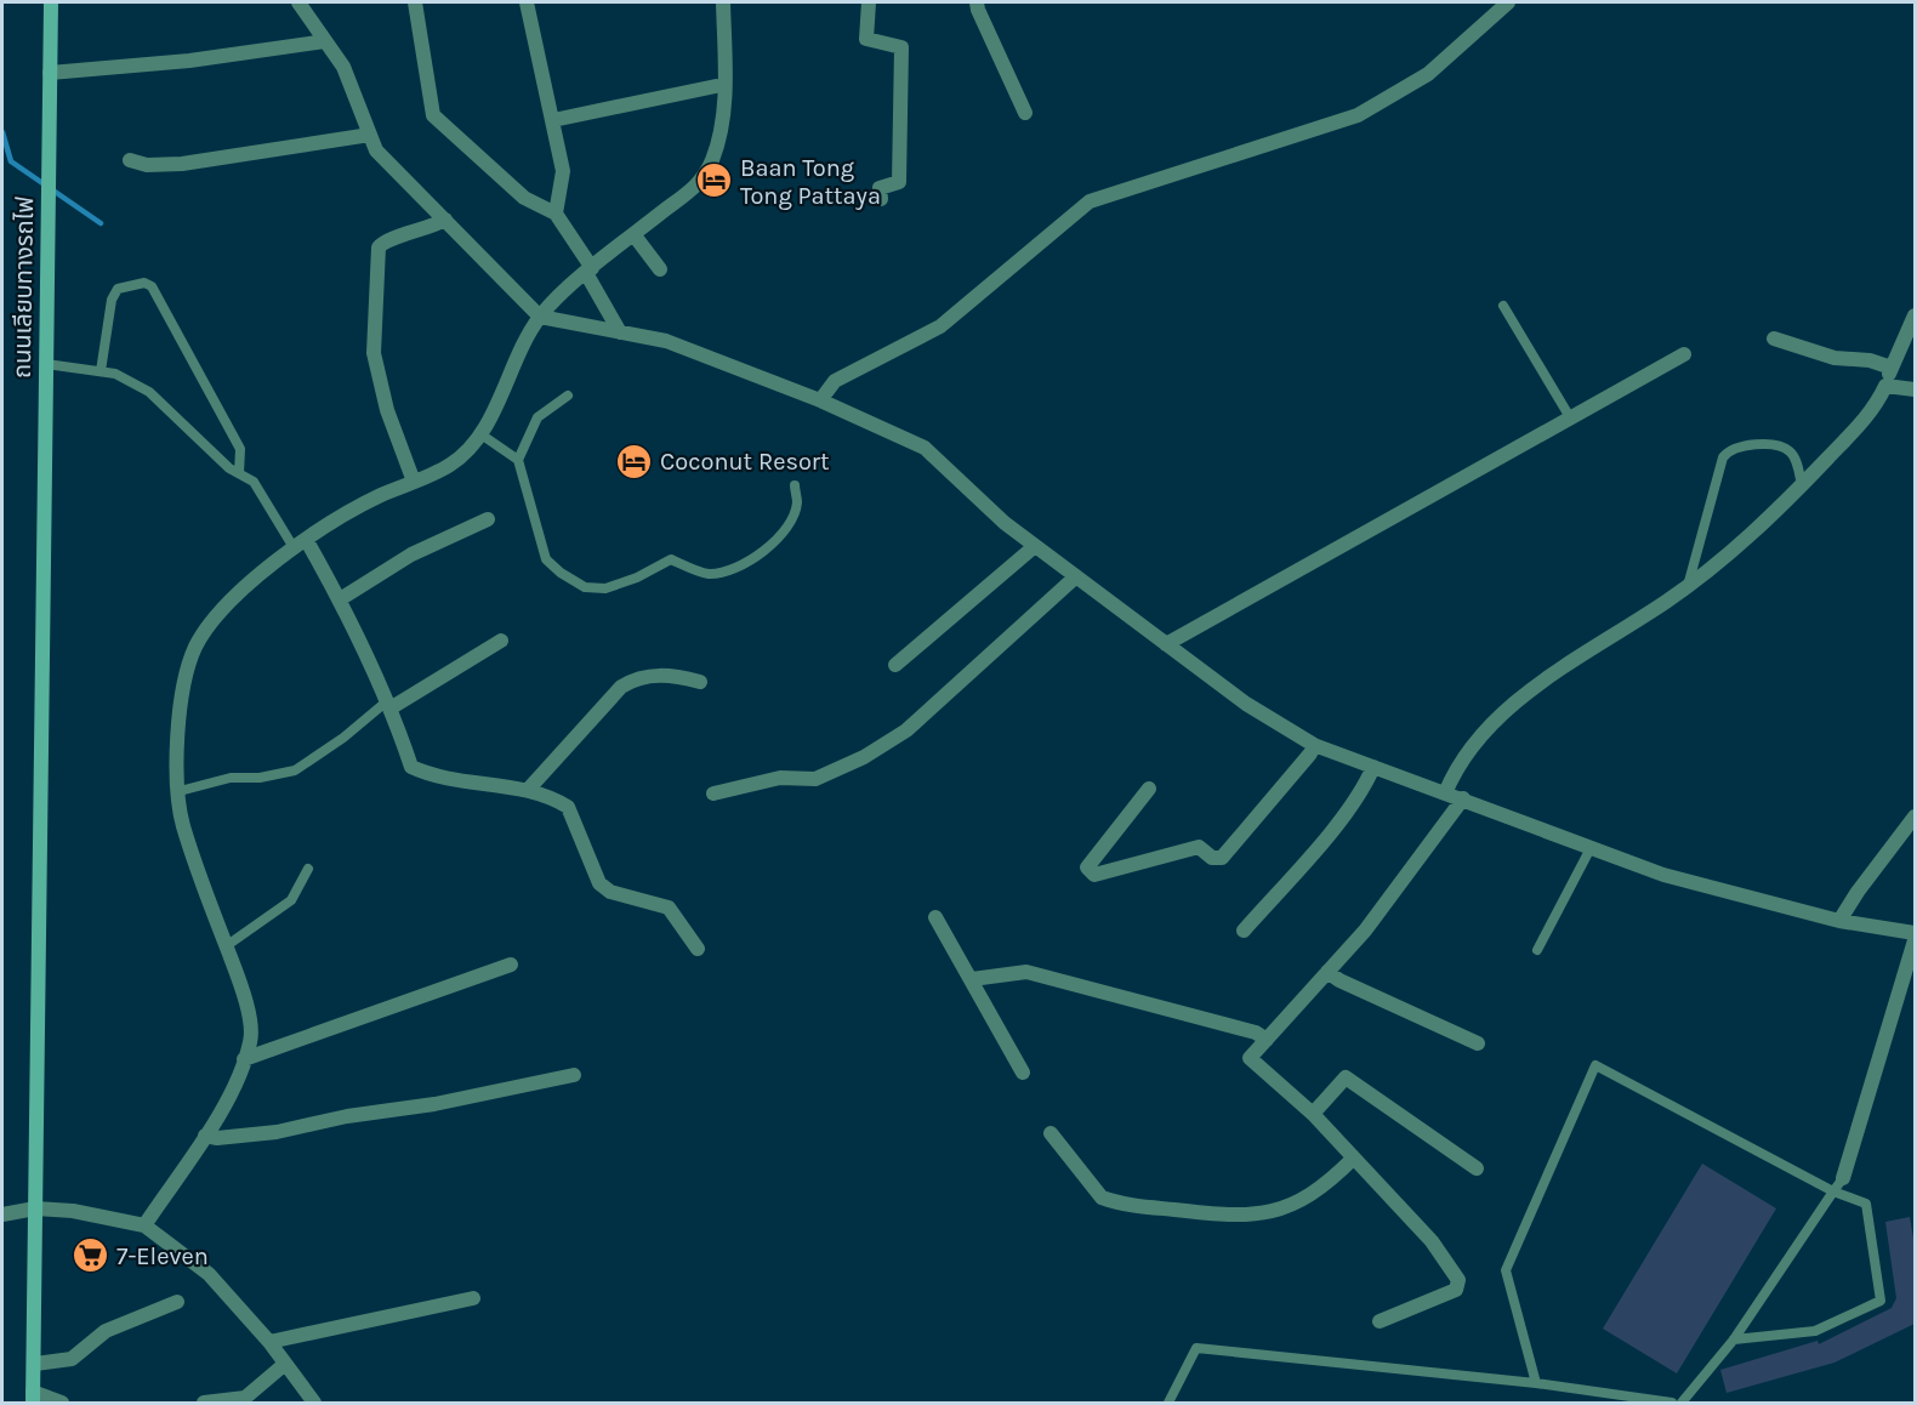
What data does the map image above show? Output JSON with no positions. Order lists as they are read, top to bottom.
{
  "streets": {
    "street": ["ถนนเลียบทางรถไฟ"]
  },
  "places": {
    "hotel": ["Baan Tong Tong Pattaya", "Coconut Resort"],
    "supermarket": ["7-Eleven"]
  }
}
